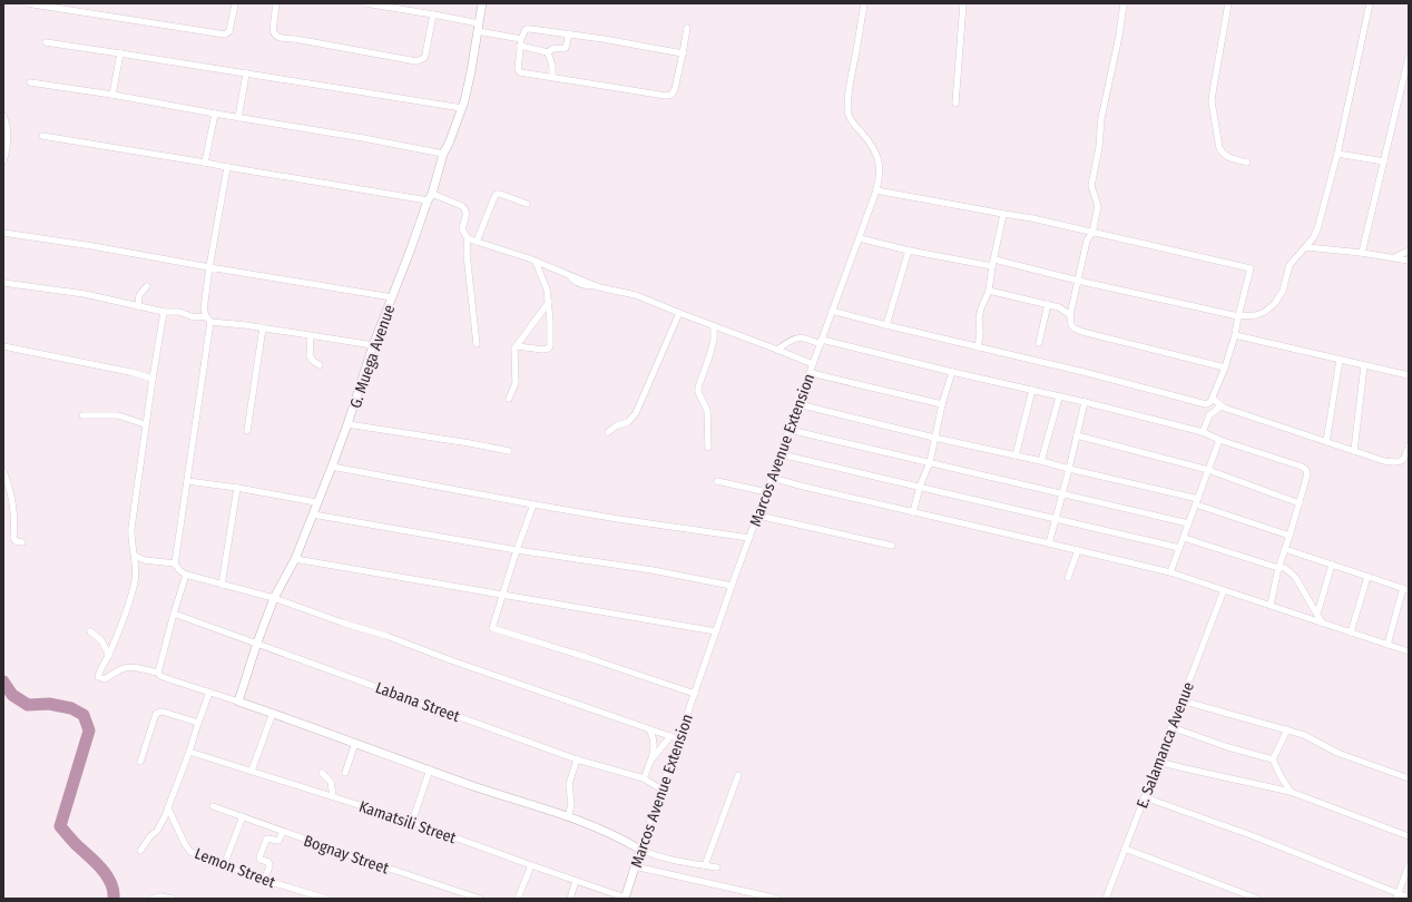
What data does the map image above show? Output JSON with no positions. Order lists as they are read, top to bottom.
{
  "streets": {
    "street": [
      "G. Muega Avenue",
      "Marcos Avenue Extension",
      "Labana Street",
      "E. Salamanca Avenue",
      "Kamatsili Street",
      "Bognay Street",
      "Lemon Street"
    ]
  },
  "crossings": [
    ["G. Muega Avenue", "Labana Street"],
    ["Marcos Avenue Extension", "Labana Street"],
    ["Marcos Avenue Extension", "Kamatsili Street"]
  ]
}
